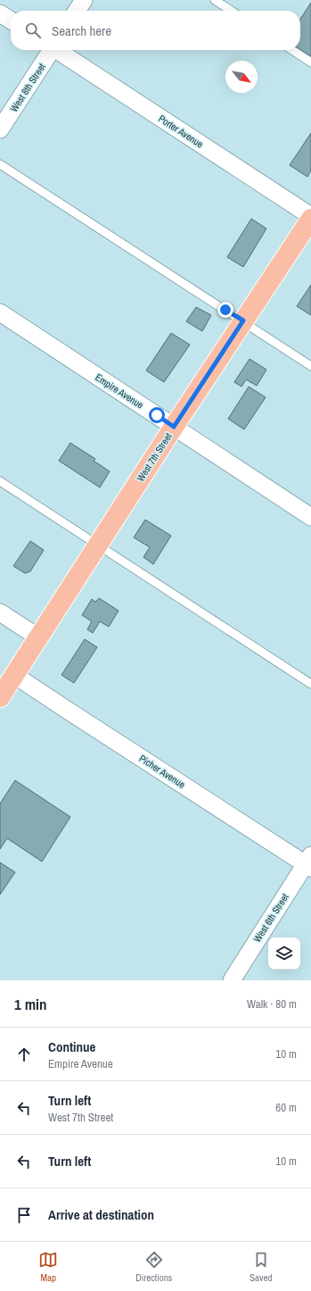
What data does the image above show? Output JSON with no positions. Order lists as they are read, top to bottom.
{
  "streets": {
    "main road": ["West 7th Street"],
    "street": [
      "West 8th Street",
      "Porter Avenue",
      "Empire Avenue",
      "Picher Avenue",
      "West 6th Street"
    ]
  },
  "crossings": [
    ["Porter Avenue", "West 7th Street"],
    ["Empire Avenue", "West 7th Street"],
    ["West 7th Street", "Picher Avenue"],
    ["Picher Avenue", "West 6th Street"]
  ],
  "north": "bottom right",
  "page": {
    "search": "Search here",
    "heading": ["1 min", "Walk · 80 m"],
    "list": [
      ["Continue", "Empire Avenue", "10 m"],
      ["Turn left", "West 7th Street", "60 m"],
      ["Turn left", "10 m"],
      "Arrive at destination"
    ],
    "nav": ["Map", "Directions", "Saved"]
  }
}
